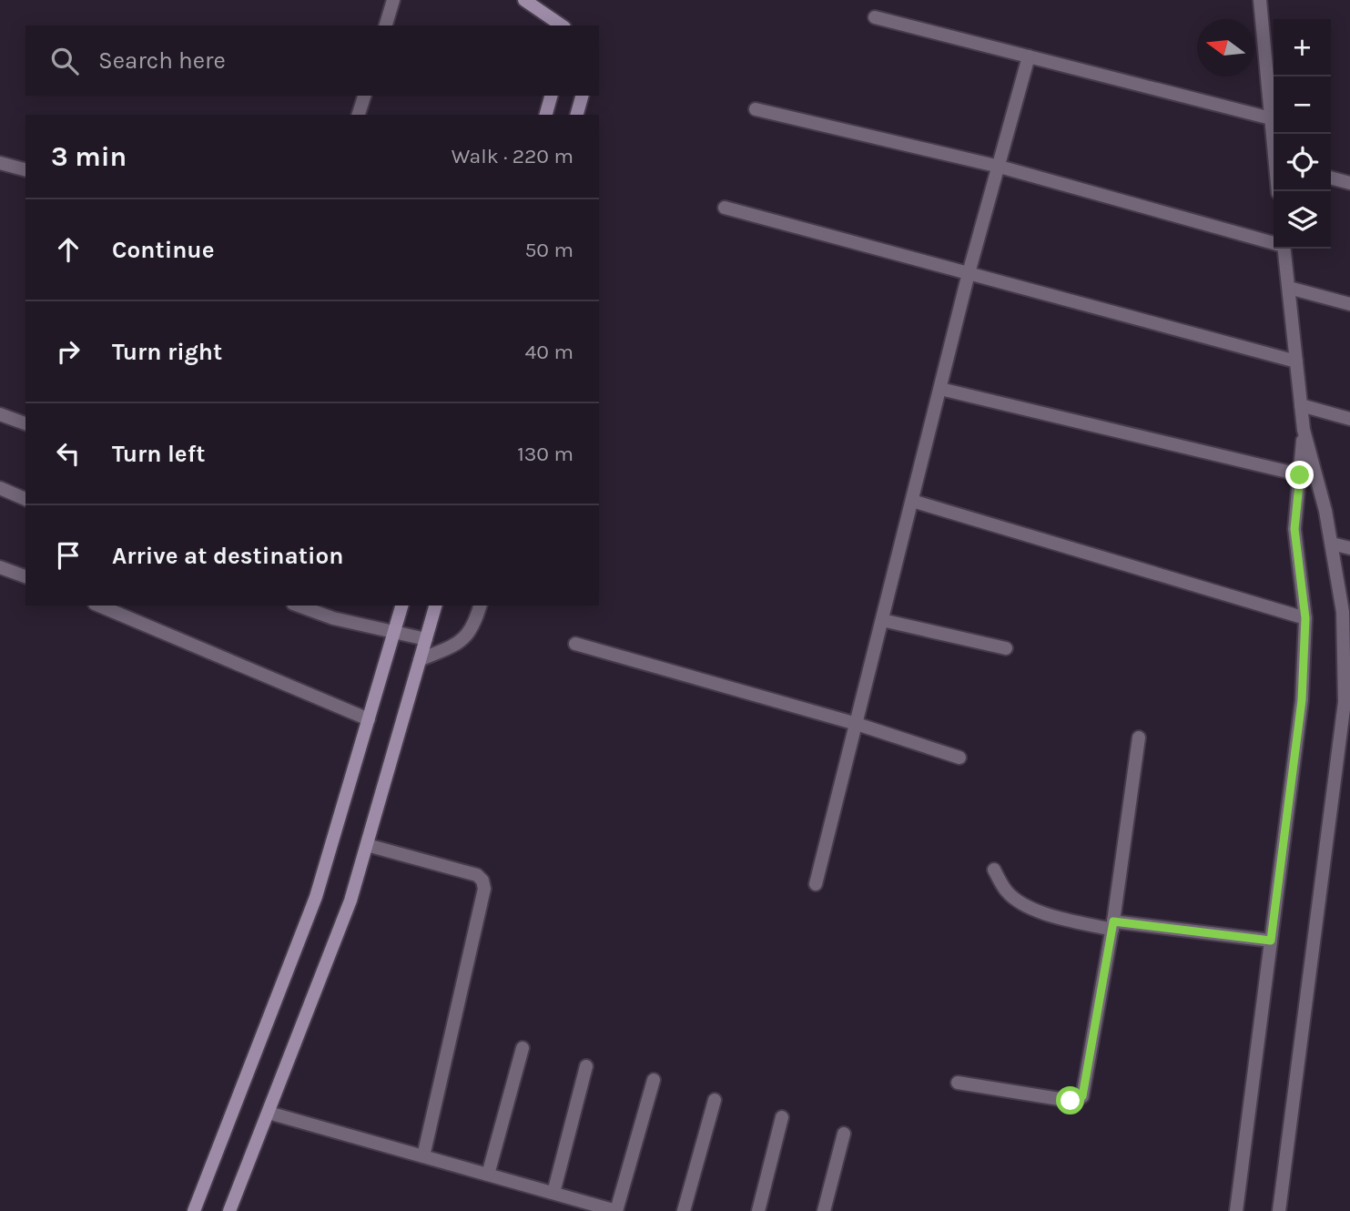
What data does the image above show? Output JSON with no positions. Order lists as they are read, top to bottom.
{
  "north": "left",
  "page": {
    "map_buttons": ["+", "−"],
    "search": "Search here",
    "heading": ["3 min", "Walk · 220 m"],
    "list": [
      ["Continue", "50 m"],
      ["Turn right", "40 m"],
      ["Turn left", "130 m"],
      "Arrive at destination"
    ]
  }
}
